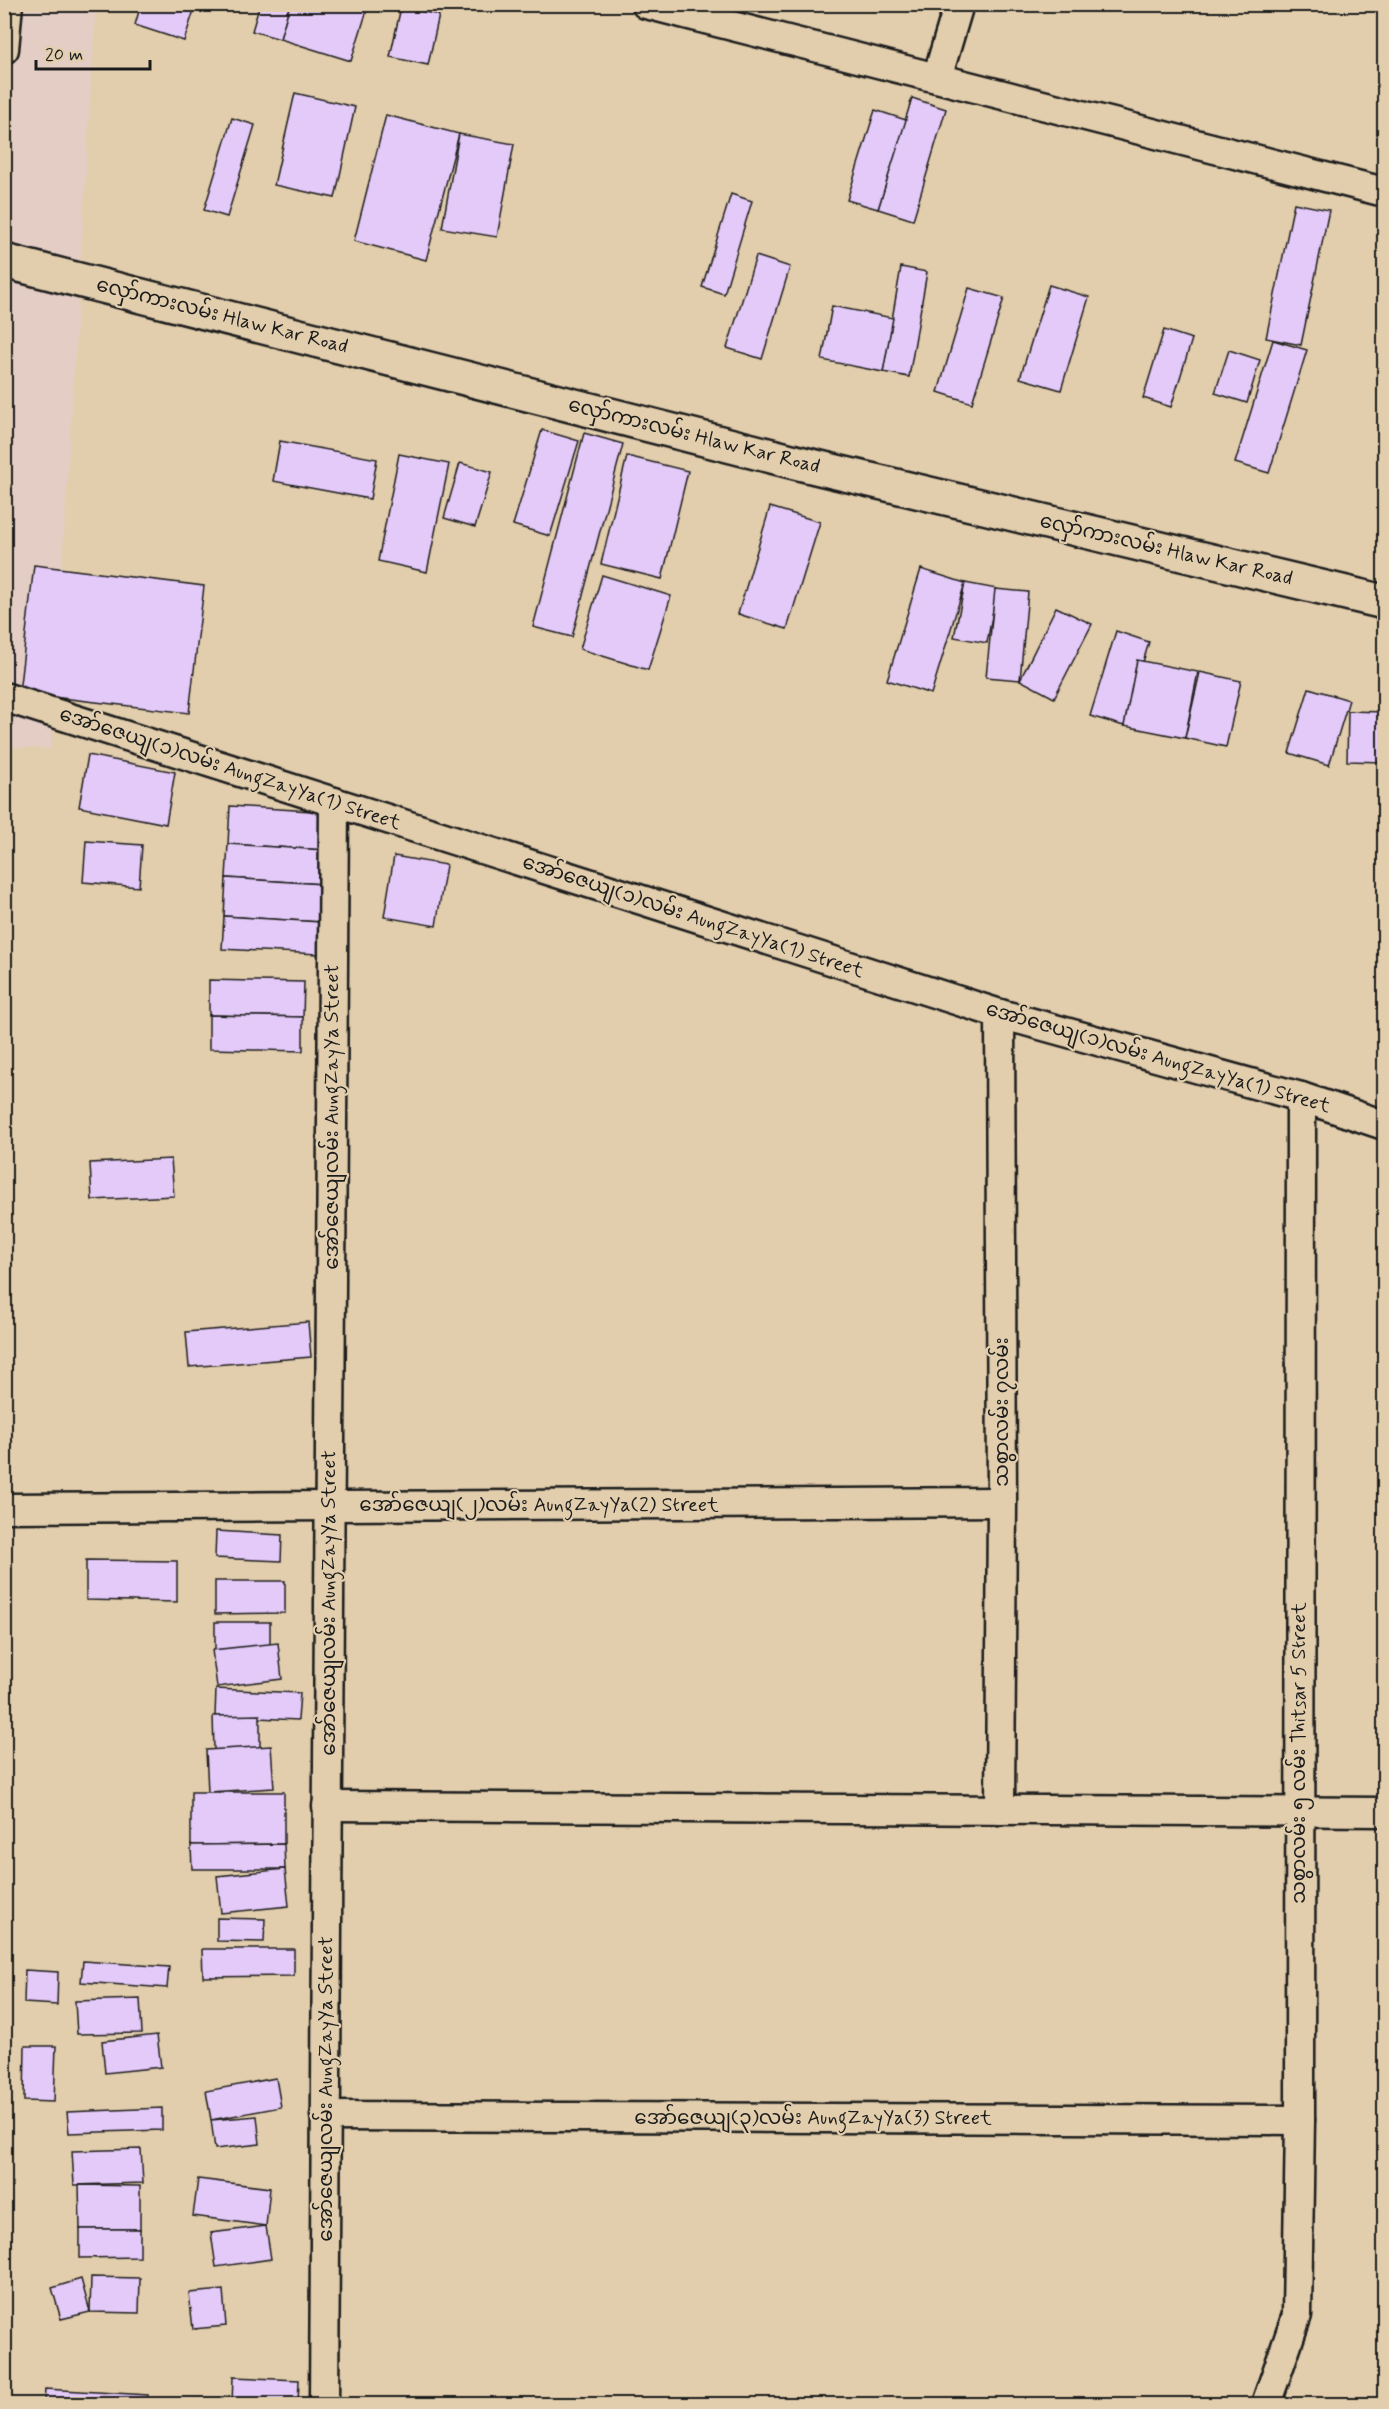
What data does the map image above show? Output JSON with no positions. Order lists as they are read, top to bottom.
{
  "streets": {
    "street": [
      "လှော်ကားလမ်း Hlaw Kar Road",
      "အော်ဇေယျ(၁)လမ်း AungZayYa(1) Street",
      "အော်ဇေယျလမ်း AungZayYa Street",
      "သစွာလမ်း ၇လမ်း",
      "အော်ဇေယျ(၂)လမ်း AungZayYa(2) Street",
      "သစွာလမ်း ၅ လမ်း Thitsar 5 Street",
      "အော်ဇေယျ(၃)လမ်း AungZayYa(3) Street"
    ]
  },
  "crossings": [
    ["အော်ဇေယျ(၁)လမ်း AungZayYa(1) Street", "အော်ဇေယျလမ်း AungZayYa Street"],
    ["အော်ဇေယျ(၁)လမ်း AungZayYa(1) Street", "သစွာလမ်း ၇လမ်း"],
    ["အော်ဇေယျ(၁)လမ်း AungZayYa(1) Street", "သစွာလမ်း ၅ လမ်း Thitsar 5 Street"],
    ["အော်ဇေယျလမ်း AungZayYa Street", "အော်ဇေယျ(၂)လမ်း AungZayYa(2) Street"],
    ["အော်ဇေယျလမ်း AungZayYa Street", "အော်ဇေယျ(၃)လမ်း AungZayYa(3) Street"],
    ["သစွာလမ်း ၇လမ်း", "အော်ဇေယျ(၂)လမ်း AungZayYa(2) Street"],
    ["သစွာလမ်း ၅ လမ်း Thitsar 5 Street", "အော်ဇေယျ(၃)လမ်း AungZayYa(3) Street"]
  ],
  "scale_bar": "20 m"
}
